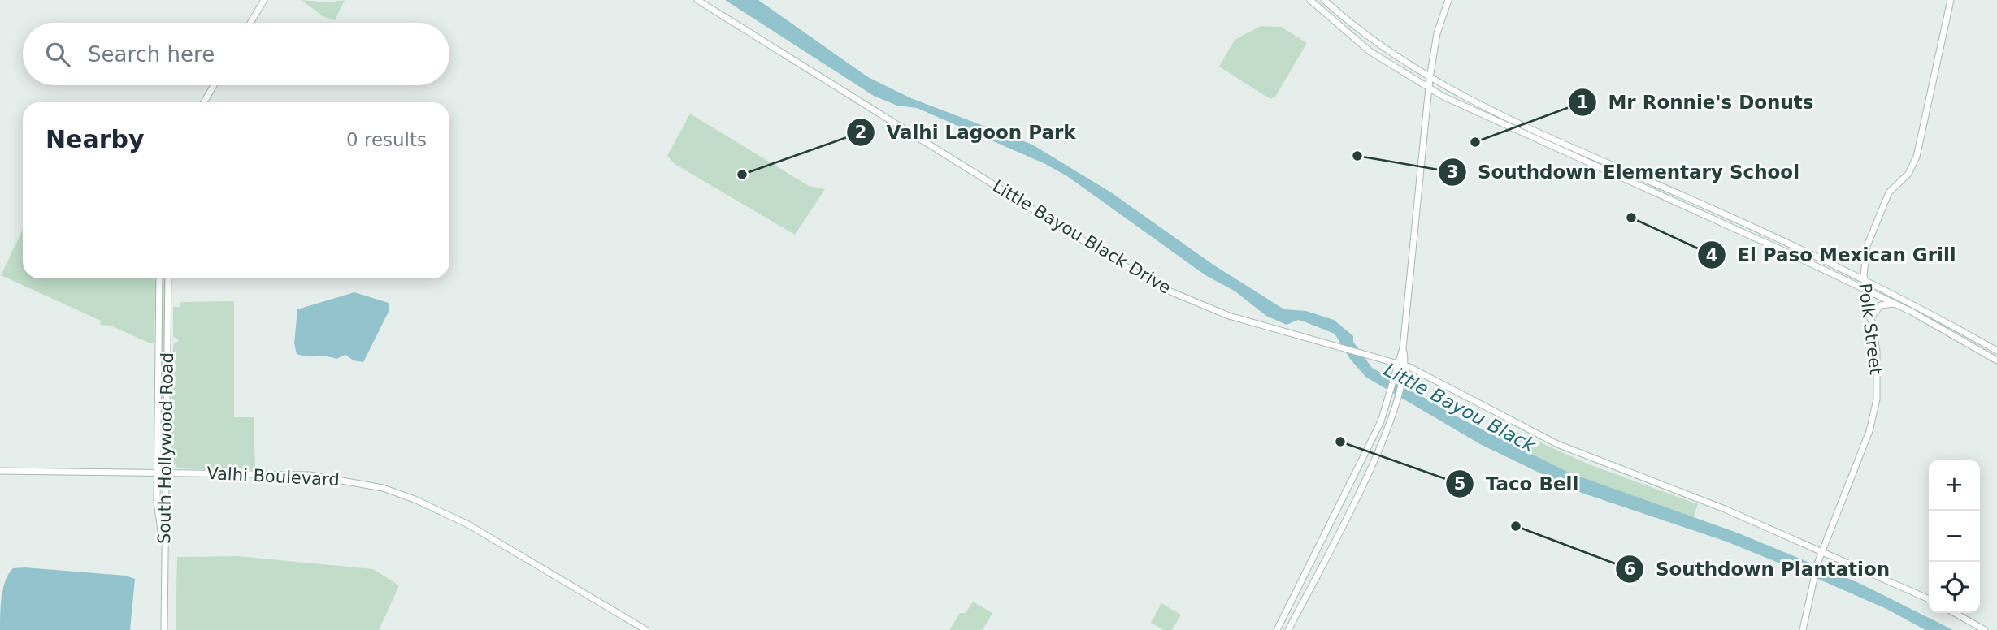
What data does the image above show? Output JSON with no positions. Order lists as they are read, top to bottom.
{
  "streets": {
    "street": [
      "Little Bayou Black Drive",
      "Polk Street",
      "South Hollywood Road",
      "Valhi Boulevard"
    ]
  },
  "crossings": [
    ["Little Bayou Black Drive", "Polk Street"],
    ["South Hollywood Road", "Valhi Boulevard"]
  ],
  "water": ["Little Bayou Black"],
  "places": [
    "Mr Ronnie's Donuts",
    "Southdown Elementary School",
    "Valhi Lagoon Park",
    "El Paso Mexican Grill",
    "Taco Bell",
    "Southdown Plantation"
  ],
  "page": {
    "search": "Search here",
    "heading": ["Nearby", "0 results"],
    "map_buttons": ["+", "−"]
  }
}
